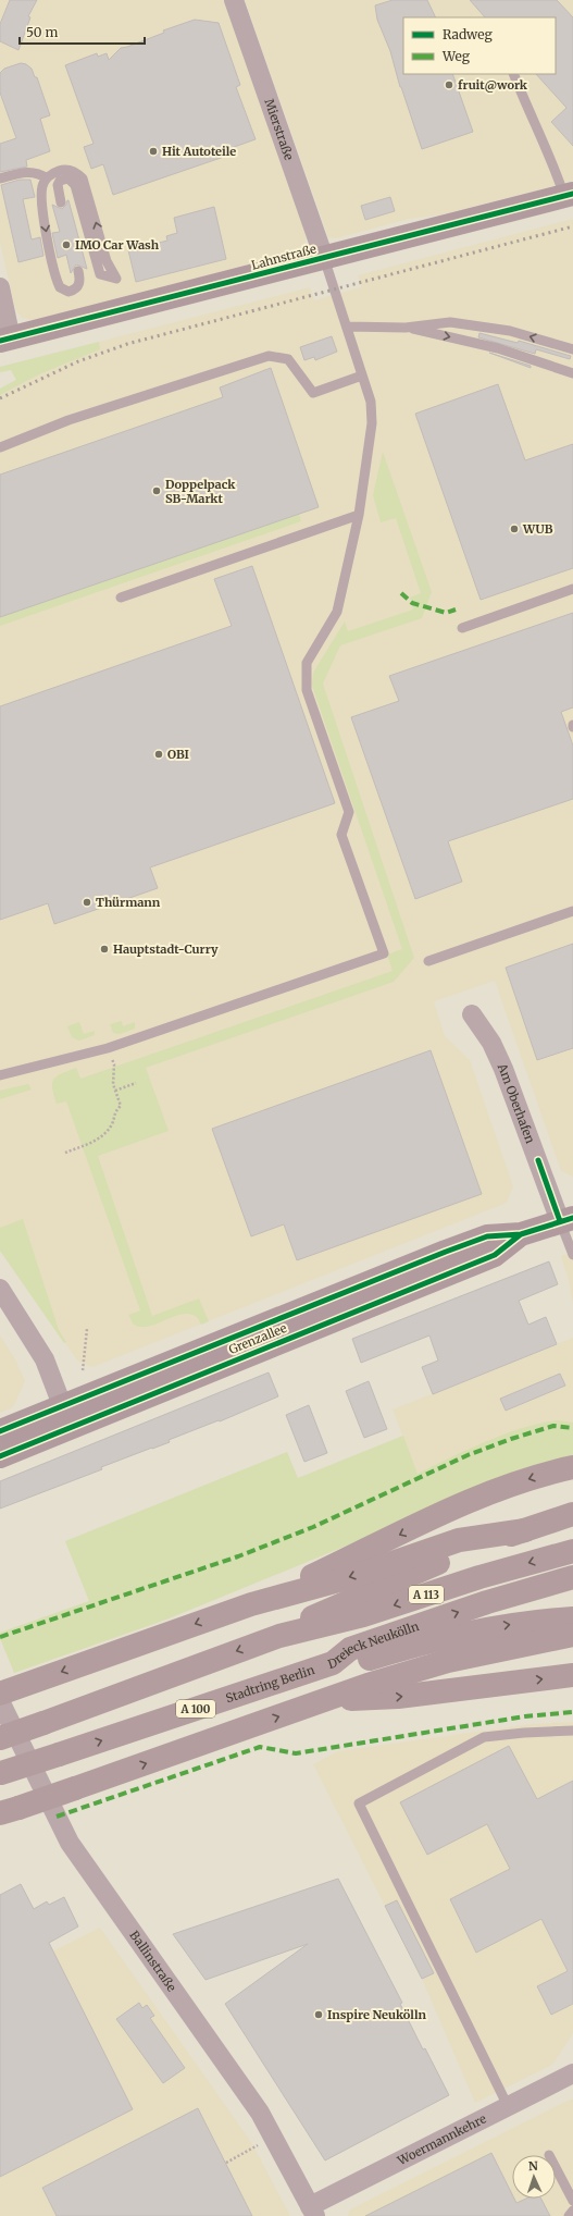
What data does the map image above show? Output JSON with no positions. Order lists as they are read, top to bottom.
{
  "streets": {
    "highway": [
      "A 113",
      "Dreieck Neukölln",
      "Stadtring Berlin",
      "A 100"
    ],
    "main road": ["Lahnstraße", "Grenzallee"],
    "street": [
      "Mierstraße",
      "Am Oberhafen",
      "Ballinstraße",
      "Woermannkehre"
    ]
  },
  "crossings": [
    ["Mierstraße", "Lahnstraße"],
    ["Am Oberhafen", "Grenzallee"],
    ["Dreieck Neukölln", "Stadtring Berlin"],
    ["Ballinstraße", "Woermannkehre"]
  ],
  "places": [
    "fruit@work",
    "Hit Autoteile",
    "IMO Car Wash",
    "Doppelpack SB-Markt",
    "WUB",
    "OBI",
    "Thürmann",
    "Hauptstadt-Curry",
    "Inspire Neukölln"
  ],
  "legend": ["Radweg", "Weg"],
  "scale_bar": "50 m",
  "north": "top"
}
